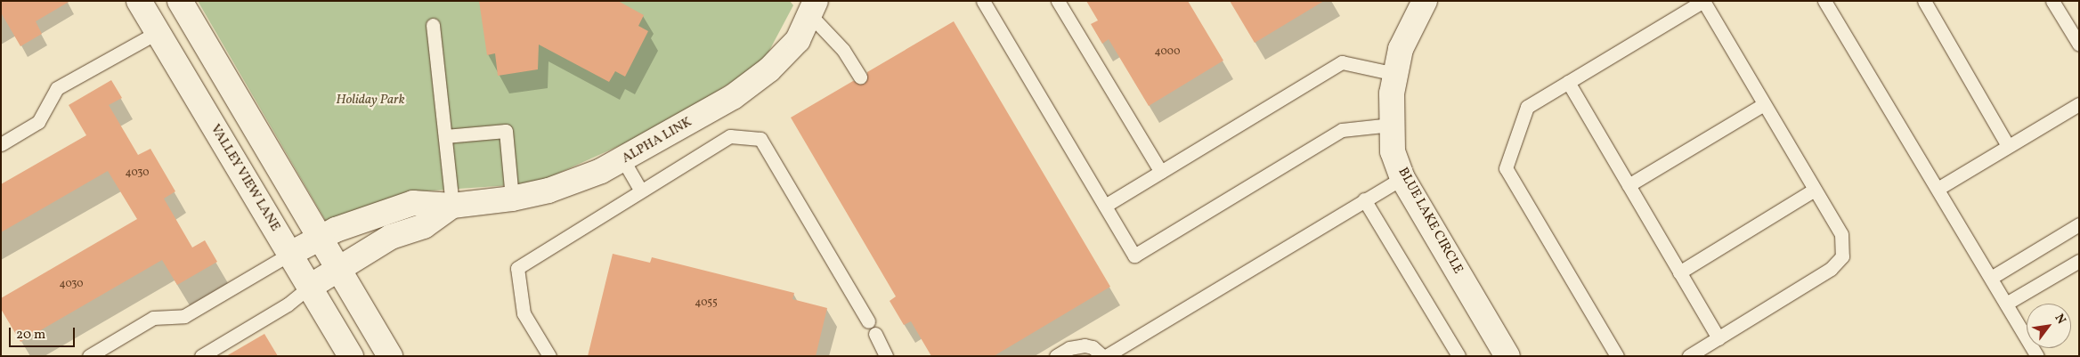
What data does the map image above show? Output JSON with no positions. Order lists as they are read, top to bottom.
{
  "streets": {
    "street": ["ALPHA LINK", "VALLEY VIEW LANE", "BLUE LAKE CIRCLE"]
  },
  "crossings": [
    ["ALPHA LINK", "VALLEY VIEW LANE"]
  ],
  "parks": ["Holiday Park"],
  "house_numbers": [
    "4000",
    "4030",
    "4030",
    "4055"
  ],
  "scale_bar": "20 m",
  "north": "top right"
}
